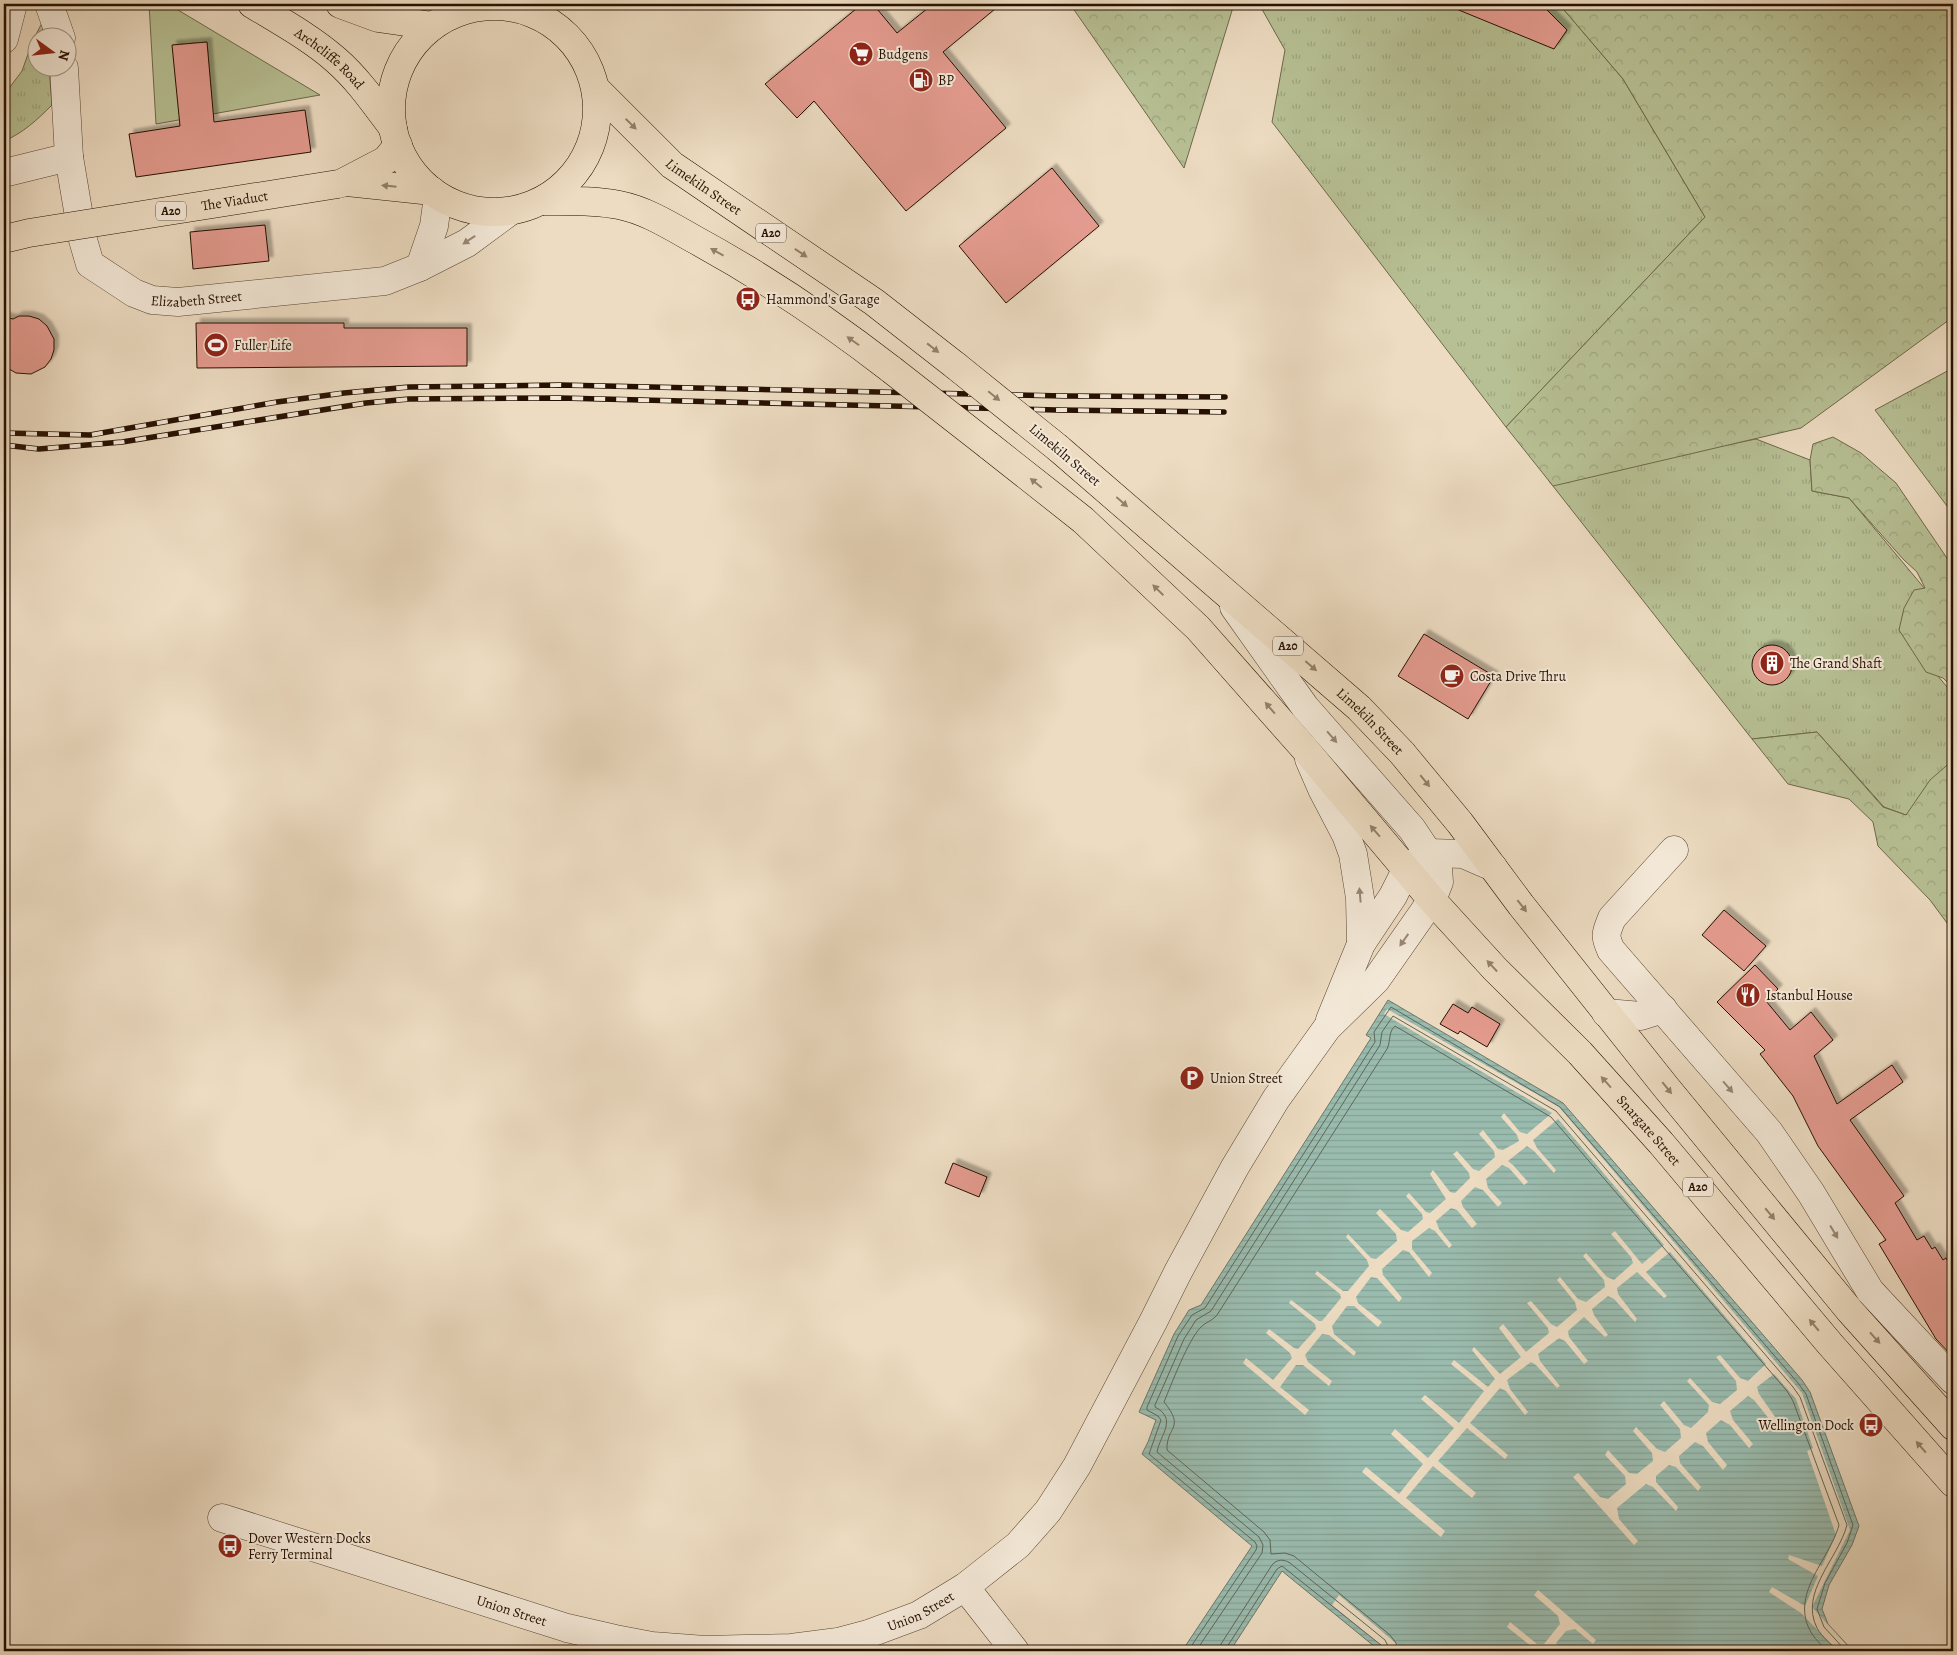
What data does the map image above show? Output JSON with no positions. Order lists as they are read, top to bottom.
{
  "streets": {
    "highway": [
      "Archcliffe Road",
      "Limekiln Street",
      "The Viaduct",
      "A20",
      "Snargate Street"
    ],
    "street": ["Elizabeth Street", "Union Street"]
  },
  "crossings": [
    ["Archcliffe Road", "The Viaduct"],
    ["Limekiln Street", "A20"],
    ["Limekiln Street", "Union Street"],
    ["A20", "Snargate Street"],
    ["A20", "Union Street"],
    ["Snargate Street", "Union Street"]
  ],
  "places": {
    "supermarket": ["Budgens"],
    "fuel station": ["BP"],
    "bus stop": ["Hammond's Garage", "Wellington Dock", "Dover Western Docks Ferry Terminal"],
    "sports": ["Fuller Life"],
    "building": ["The Grand Shaft"],
    "cafe": ["Costa Drive Thru"],
    "restaurant": ["Istanbul House"],
    "parking": ["Union Street"]
  },
  "north": "right"
}
